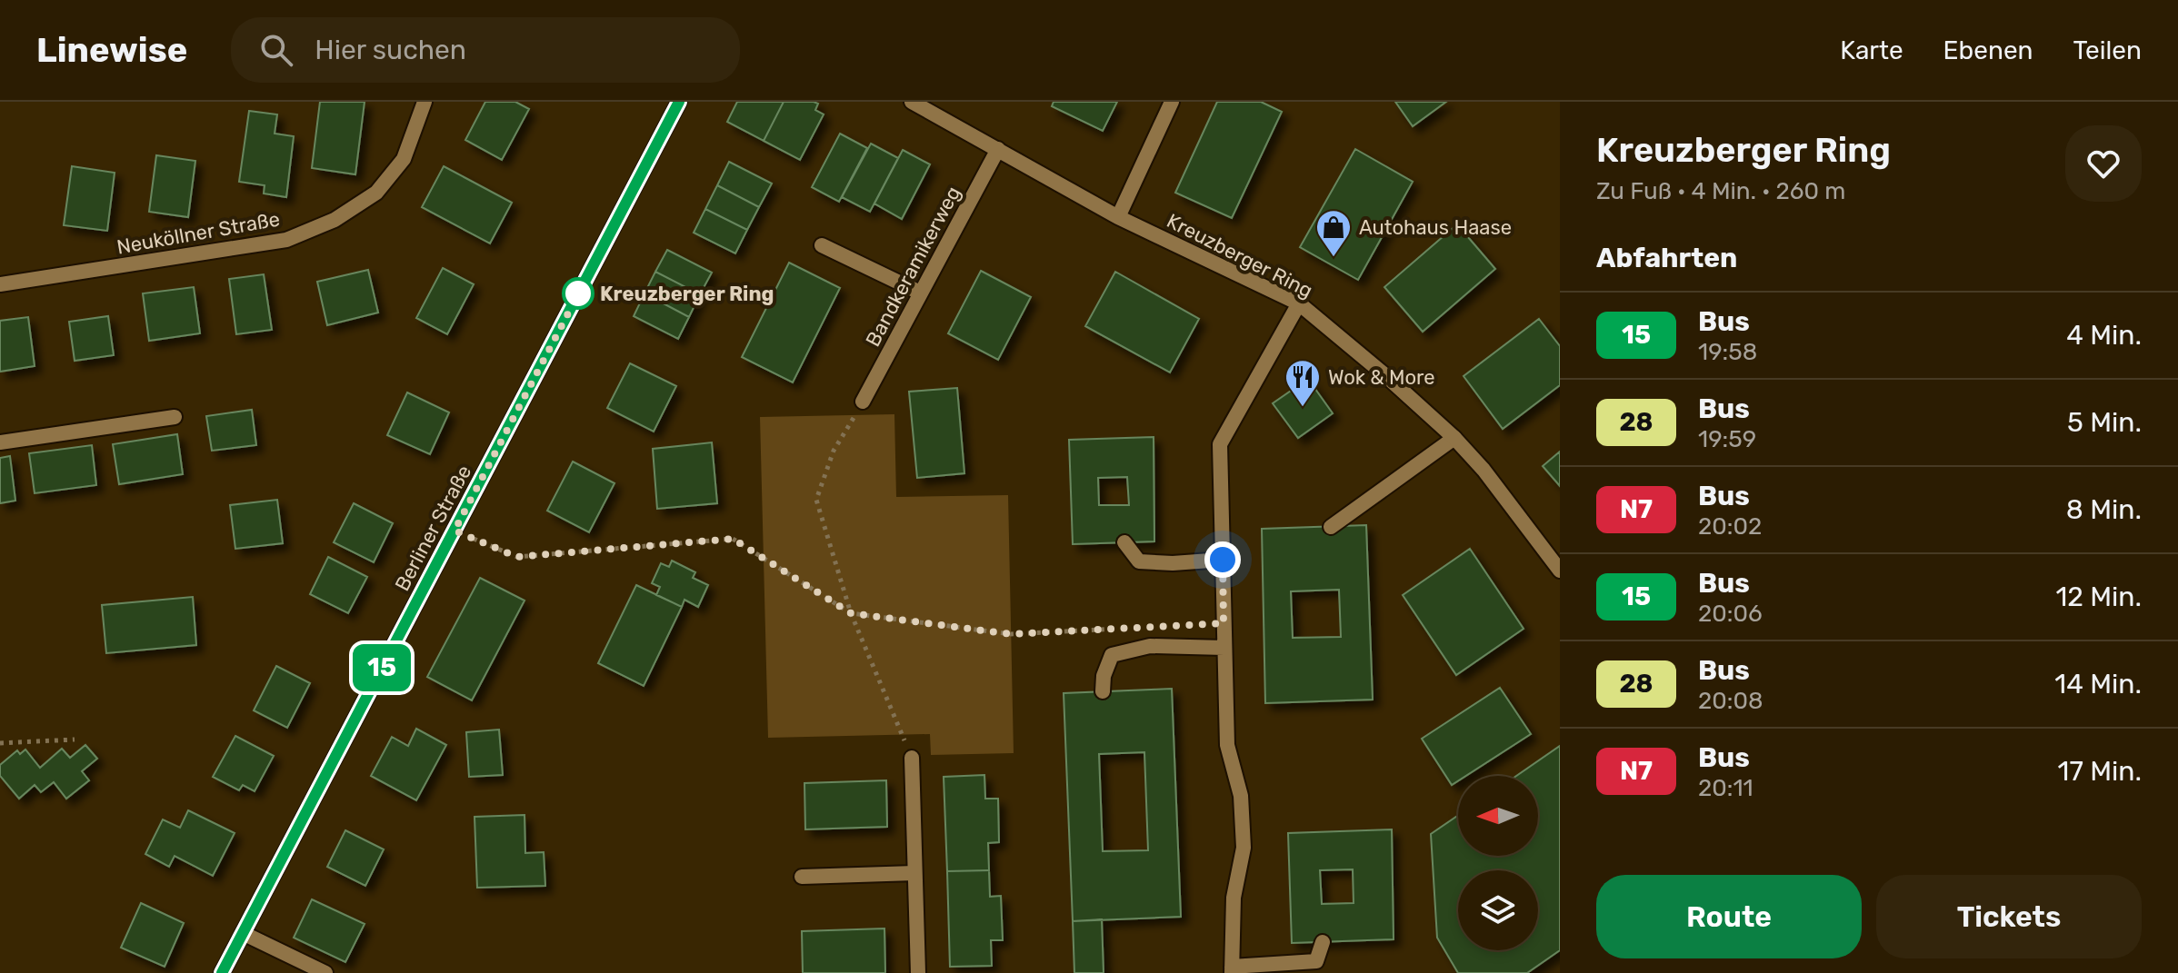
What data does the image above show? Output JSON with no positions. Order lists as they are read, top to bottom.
{
  "streets": {
    "street": [
      "Neuköllner Straße",
      "Kreuzberger Ring",
      "Bandkeramikerweg",
      "Berliner Straße"
    ]
  },
  "crossings": [
    ["Kreuzberger Ring", "Bandkeramikerweg"]
  ],
  "places": {
    "shop": ["Autohaus Haase"],
    "other": ["Kreuzberger Ring"],
    "restaurant": ["Wok & More"]
  },
  "lines": ["bus line 15"],
  "north": "left",
  "page": {
    "header": "Linewise",
    "search": "Hier suchen",
    "nav": ["Karte", "Ebenen", "Teilen"],
    "on_map": "15",
    "heading": [
      ["Kreuzberger Ring", "Zu Fuß · 4 Min. · 260 m"],
      "Abfahrten"
    ],
    "list": [
      {
        "mark": "15",
        "name": "Bus",
        "note": "19:58",
        "value": "4 Min."
      },
      {
        "mark": "28",
        "name": "Bus",
        "note": "19:59",
        "value": "5 Min."
      },
      {
        "mark": "N7",
        "name": "Bus",
        "note": "20:02",
        "value": "8 Min."
      },
      {
        "mark": "15",
        "name": "Bus",
        "note": "20:06",
        "value": "12 Min."
      },
      {
        "mark": "28",
        "name": "Bus",
        "note": "20:08",
        "value": "14 Min."
      },
      {
        "mark": "N7",
        "name": "Bus",
        "note": "20:11",
        "value": "17 Min."
      }
    ],
    "buttons": ["Route", "Tickets"]
  }
}
